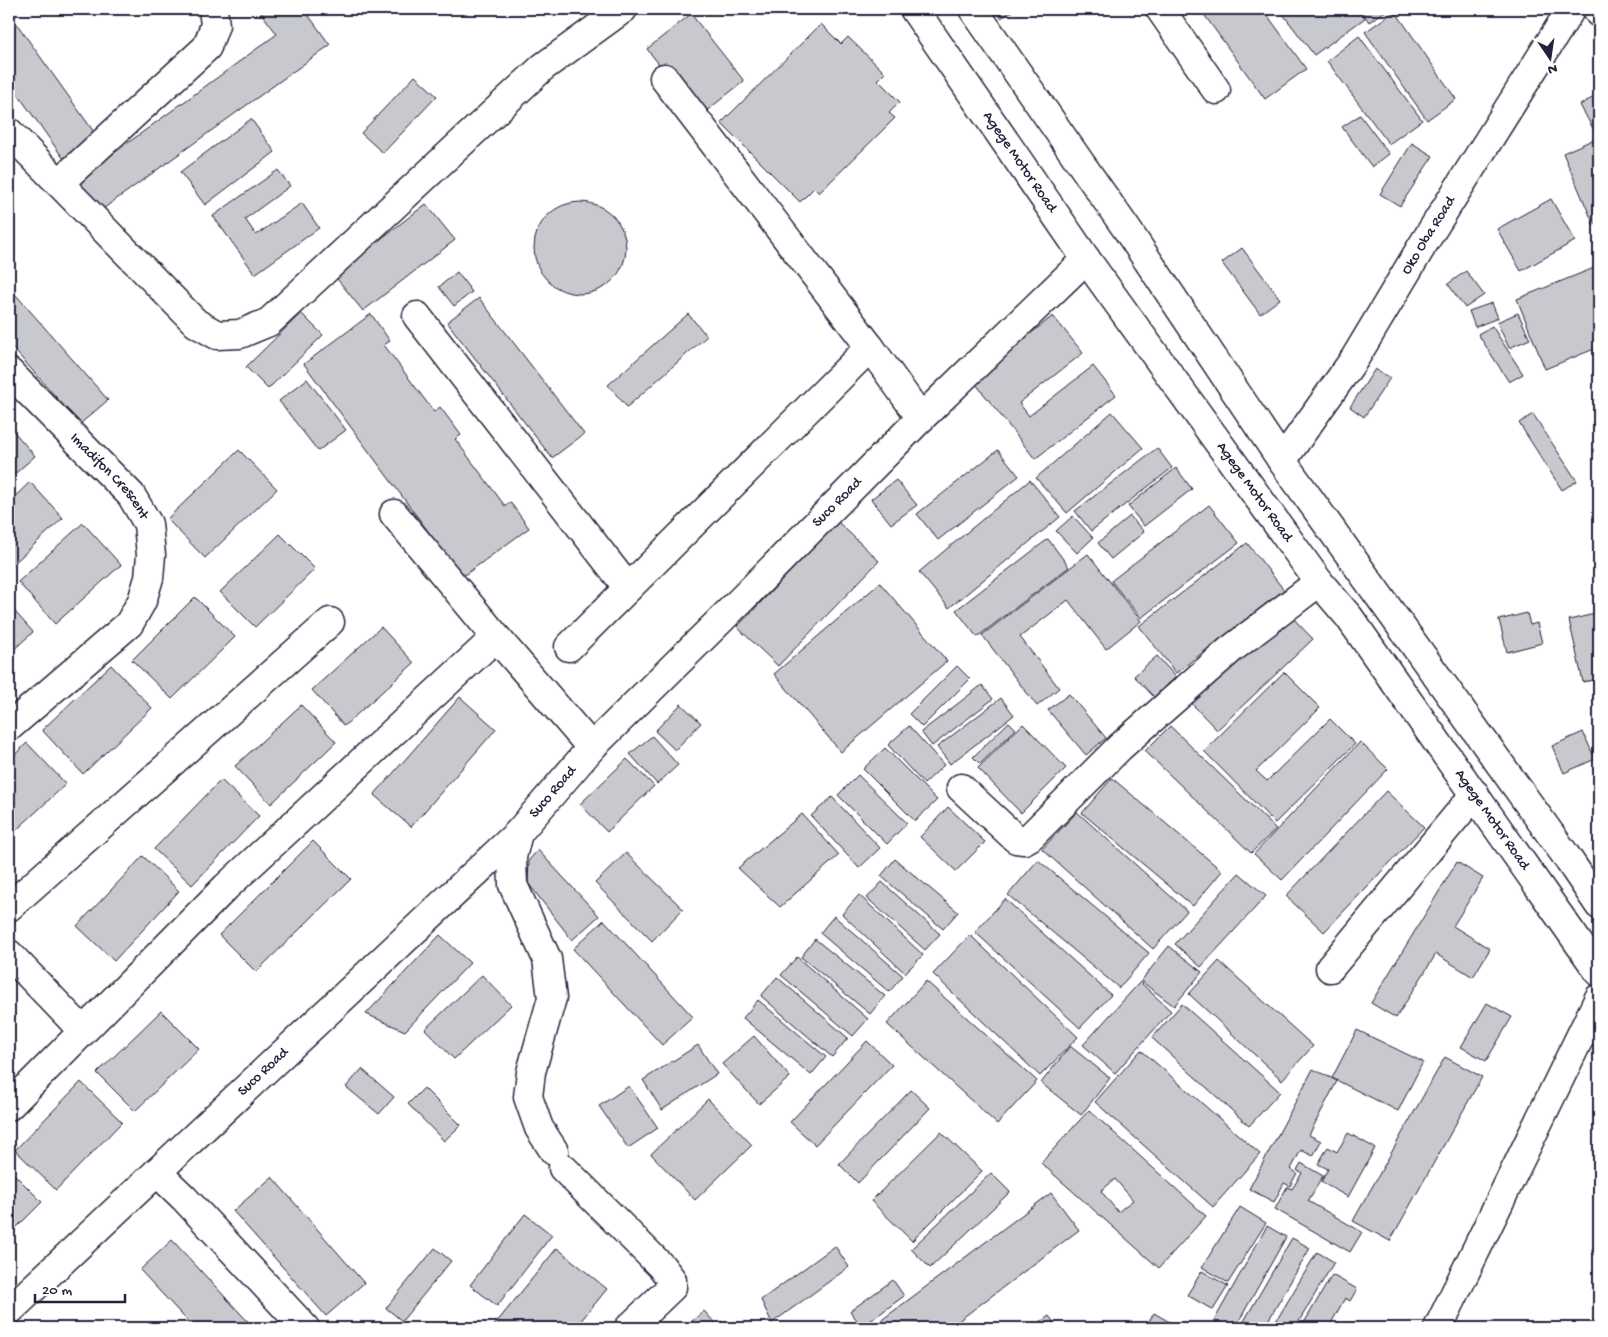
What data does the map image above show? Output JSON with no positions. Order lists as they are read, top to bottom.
{
  "streets": {
    "street": [
      "Agege Motor Road",
      "Oko Oba Road",
      "Imadifon Crescent",
      "Suco Road"
    ]
  },
  "crossings": [
    ["Agege Motor Road", "Suco Road"]
  ],
  "scale_bar": "20 m",
  "north": "bottom"
}
